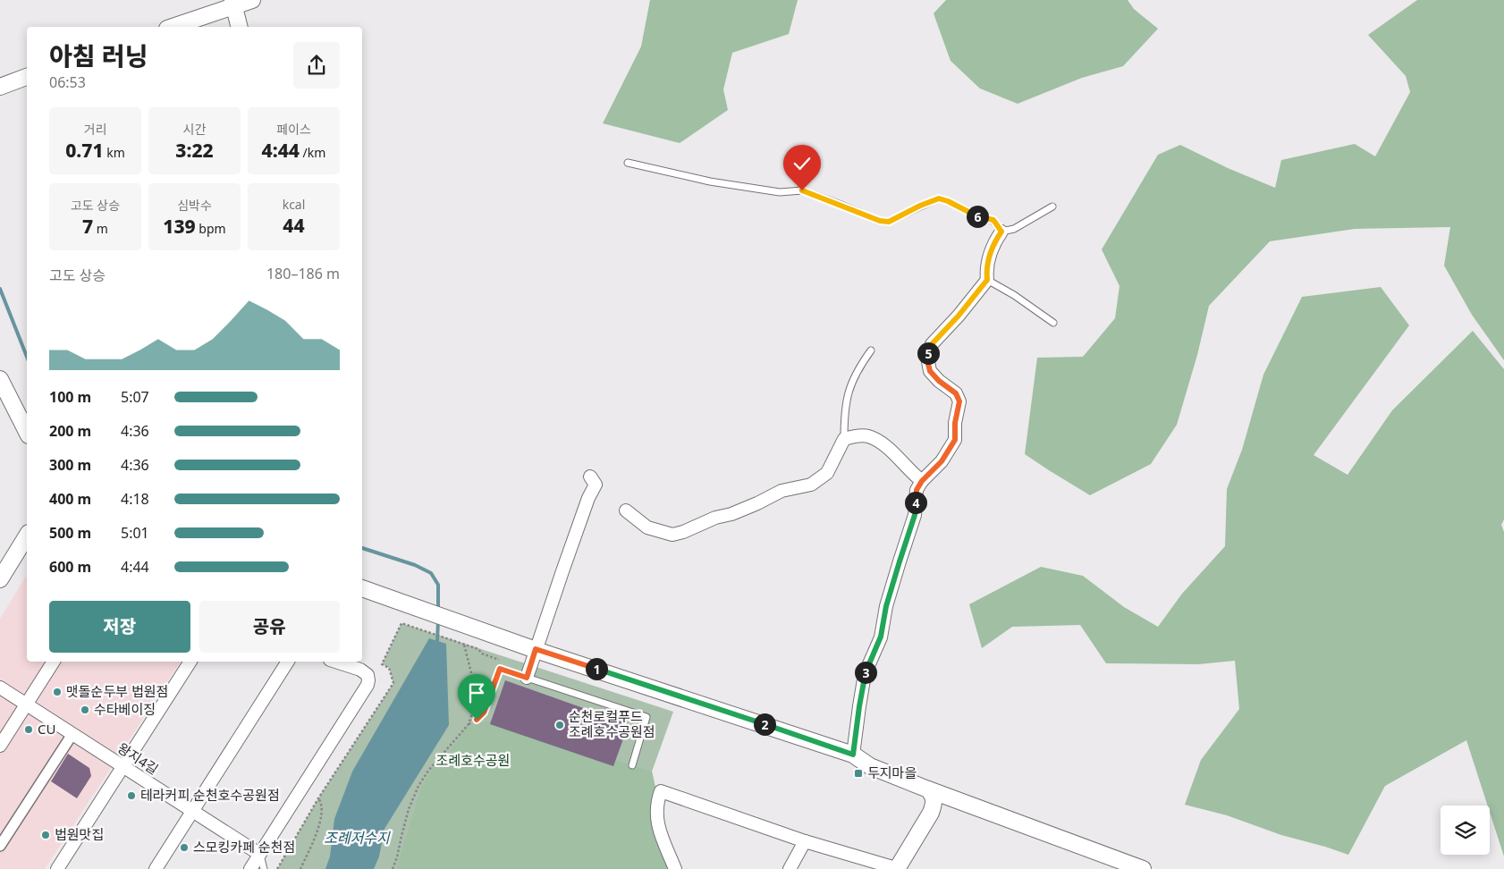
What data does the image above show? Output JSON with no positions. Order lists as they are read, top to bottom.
{
  "streets": {
    "street": ["왕지4길"]
  },
  "water": ["조례저수지"],
  "parks": ["조례호수공원"],
  "places": {
    "other": [
      "맷돌순두부 법원점",
      "수타베이징",
      "순천로컬푸드 조례호수공원점",
      "CU",
      "테라커피 순천호수공원점",
      "법원맛집",
      "스모킹카페 순천점"
    ],
    "transit": ["두지마을"]
  },
  "page": {
    "heading": ["아침 러닝", "06:53"],
    "stats": [
      ["거리", "0.71 km"],
      ["시간", "3:22"],
      ["페이스", "4:44 /km"],
      ["고도 상승", "7 m"],
      ["심박수", "139 bpm"],
      ["kcal", "44"]
    ],
    "pins": [
      "6",
      "5",
      "4",
      "1",
      "3",
      "2"
    ],
    "chart": ["고도 상승", "180–186 m"],
    "list": [
      {
        "name": "100 m",
        "note": "5:07"
      },
      {
        "name": "200 m",
        "note": "4:36"
      },
      {
        "name": "300 m",
        "note": "4:36"
      },
      {
        "name": "400 m",
        "note": "4:18"
      },
      {
        "name": "500 m",
        "note": "5:01"
      },
      {
        "name": "600 m",
        "note": "4:44"
      }
    ],
    "buttons": ["저장", "공유"]
  }
}
